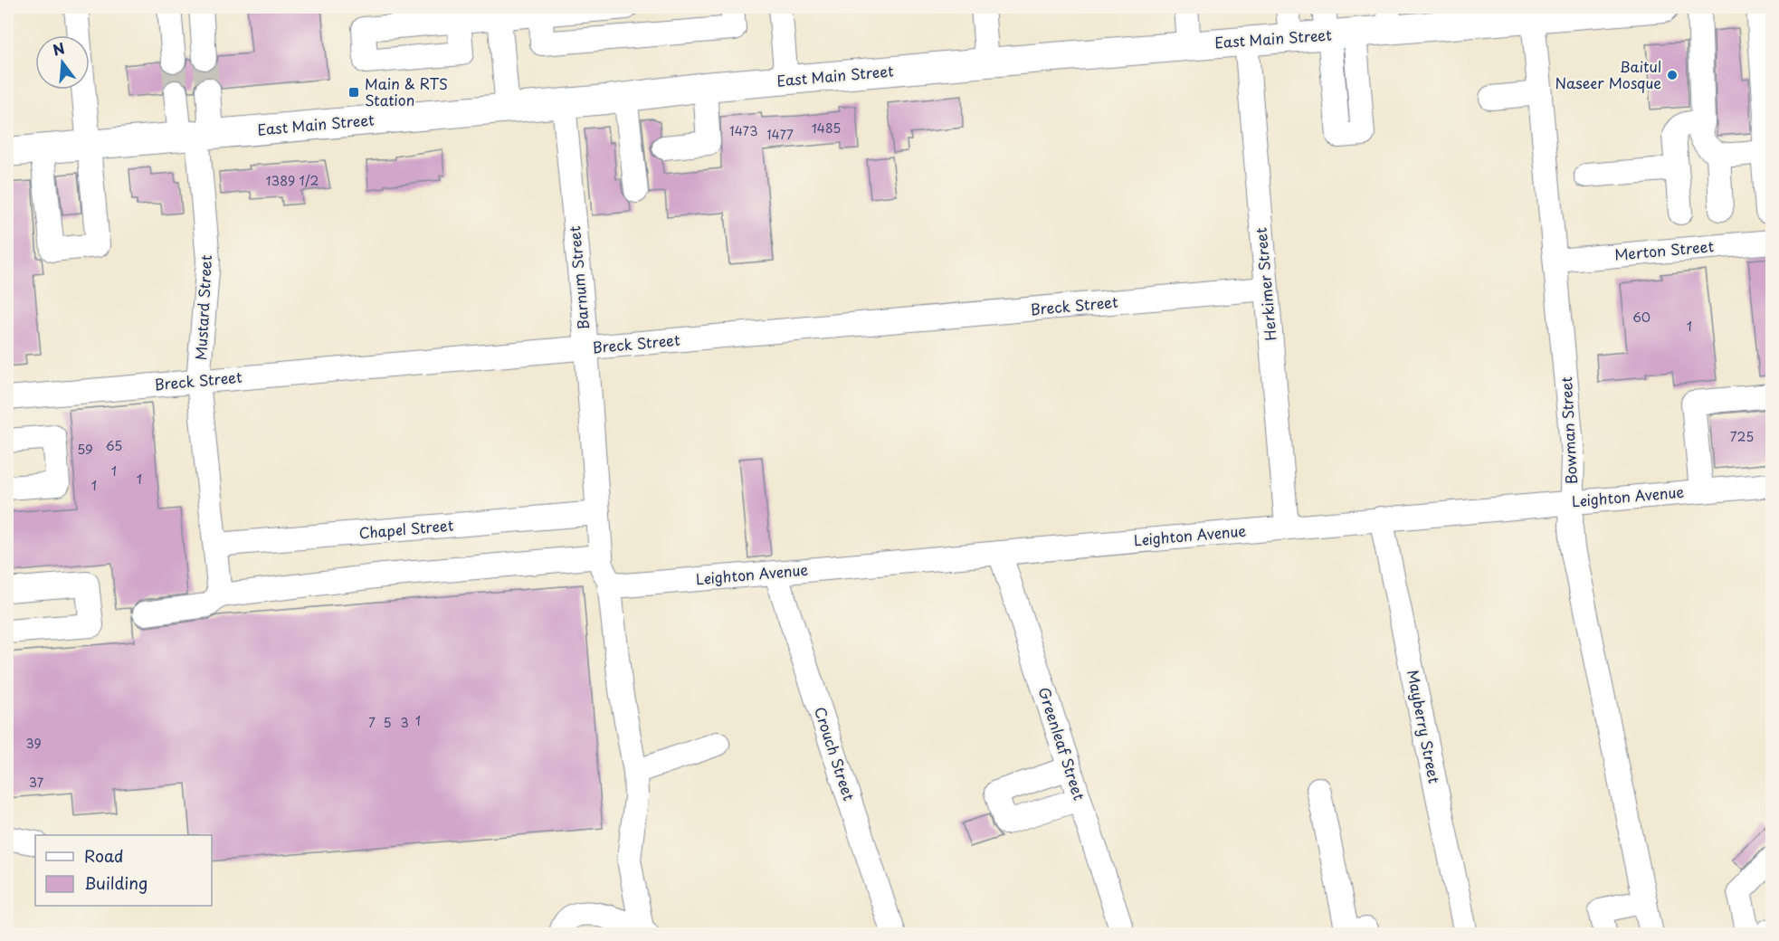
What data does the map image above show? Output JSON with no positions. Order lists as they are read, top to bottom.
{
  "streets": {
    "main road": ["East Main Street"],
    "street": [
      "Merton Street",
      "Barnum Street",
      "Herkimer Street",
      "Breck Street",
      "Mustard Street",
      "Bowman Street",
      "Leighton Avenue",
      "Chapel Street",
      "Mayberry Street",
      "Greenleaf Street",
      "Crouch Street"
    ]
  },
  "crossings": [
    ["East Main Street", "Barnum Street"],
    ["East Main Street", "Herkimer Street"],
    ["East Main Street", "Mustard Street"],
    ["East Main Street", "Bowman Street"],
    ["Merton Street", "Bowman Street"],
    ["Barnum Street", "Breck Street"],
    ["Barnum Street", "Leighton Avenue"],
    ["Barnum Street", "Chapel Street"],
    ["Herkimer Street", "Breck Street"],
    ["Herkimer Street", "Leighton Avenue"],
    ["Breck Street", "Mustard Street"],
    ["Mustard Street", "Chapel Street"],
    ["Bowman Street", "Leighton Avenue"],
    ["Leighton Avenue", "Mayberry Street"],
    ["Leighton Avenue", "Greenleaf Street"],
    ["Leighton Avenue", "Crouch Street"]
  ],
  "places": {
    "other": ["Baitul Naseer Mosque"],
    "transit": ["Main & RTS Station"]
  },
  "house_numbers": [
    "1485",
    "1473",
    "1477",
    "1389 1/2",
    "60",
    "1",
    "725",
    "65",
    "59",
    "1",
    "1",
    "1",
    "1",
    "7",
    "5",
    "3",
    "39",
    "37"
  ],
  "legend": ["Road", "Building"],
  "north": "top"
}
